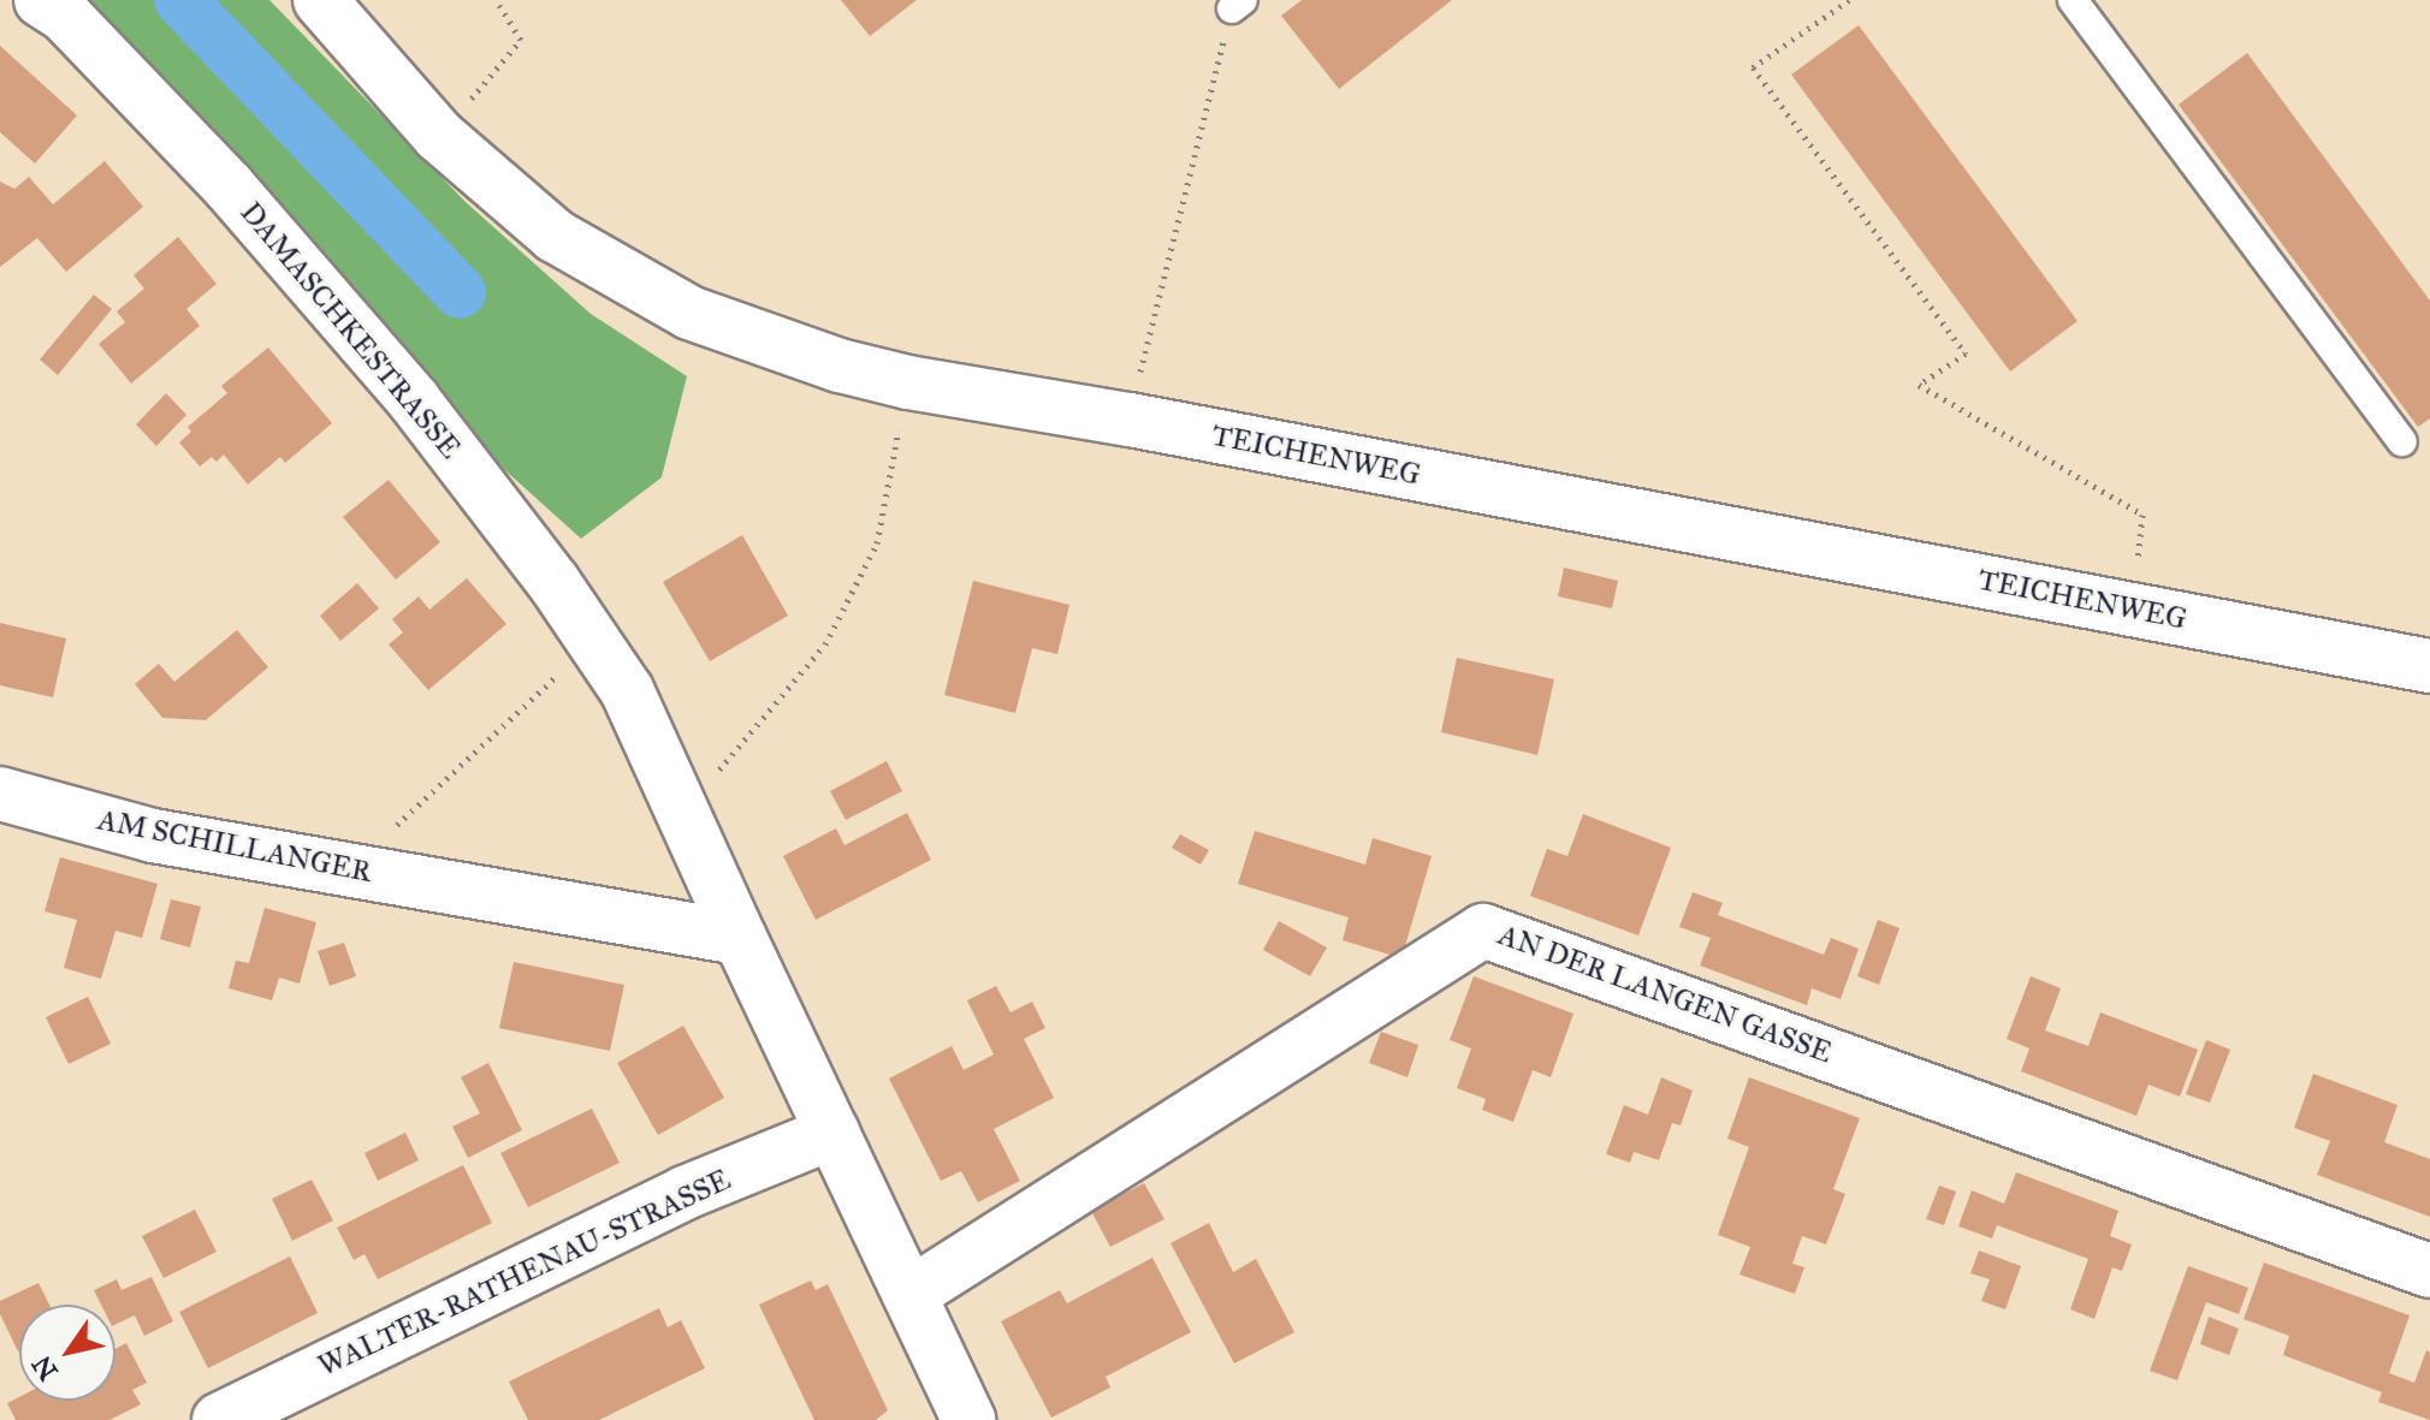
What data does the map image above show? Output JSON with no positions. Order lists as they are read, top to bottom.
{
  "streets": {
    "street": [
      "DAMASCHKESTRASSE",
      "TEICHENWEG",
      "AM SCHILLANGER",
      "AN DER LANGEN GASSE",
      "WALTER-RATHENAU-STRASSE"
    ]
  },
  "crossings": [
    ["DAMASCHKESTRASSE", "AM SCHILLANGER"],
    ["DAMASCHKESTRASSE", "AN DER LANGEN GASSE"],
    ["DAMASCHKESTRASSE", "WALTER-RATHENAU-STRASSE"]
  ],
  "north": "bottom left"
}
